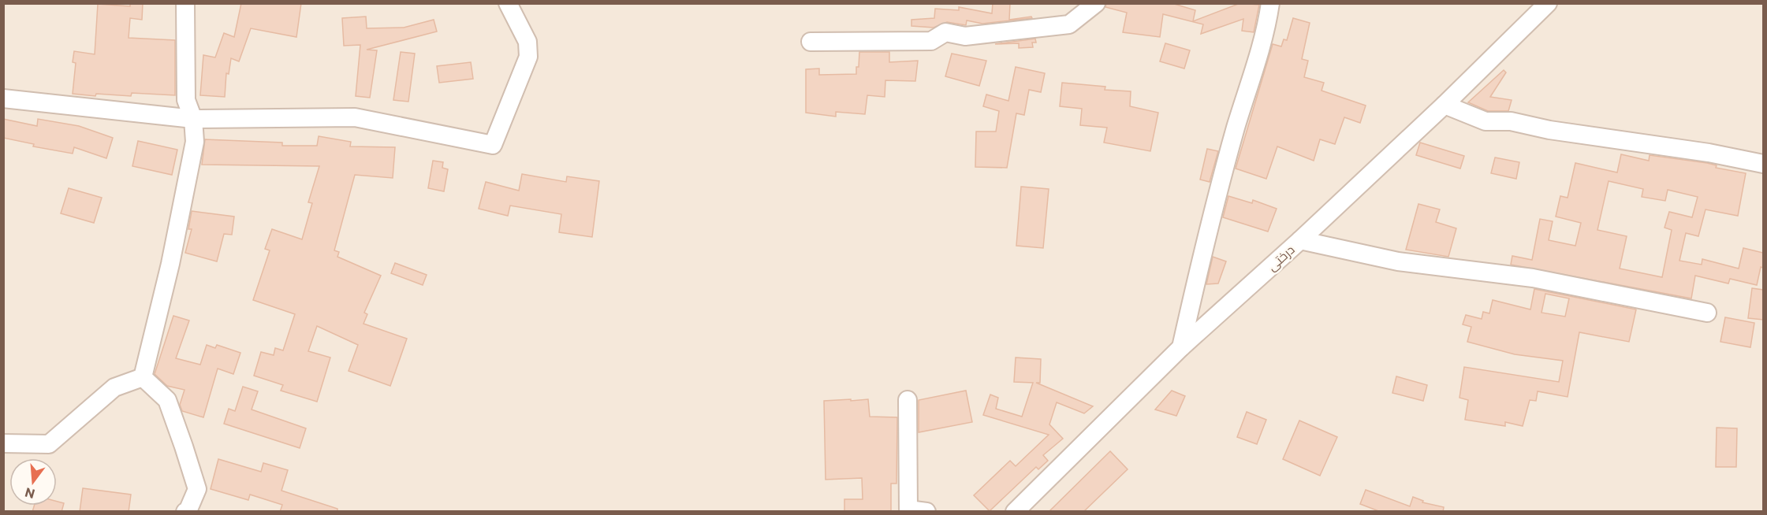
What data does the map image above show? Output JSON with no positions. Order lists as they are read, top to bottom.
{
  "streets": {
    "street": ["درختی"]
  },
  "north": "bottom"
}
